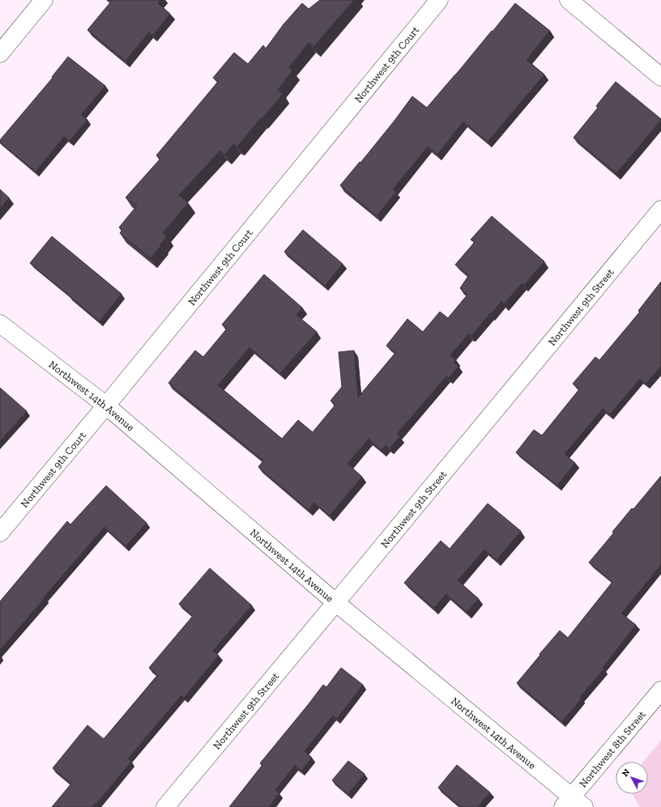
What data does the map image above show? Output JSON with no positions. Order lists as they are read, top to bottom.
{
  "streets": {
    "street": [
      "Northwest 9th Court",
      "Northwest 9th Street",
      "Northwest 14th Avenue",
      "Northwest 8th Street"
    ]
  },
  "crossings": [
    ["Northwest 9th Court", "Northwest 14th Avenue"],
    ["Northwest 9th Street", "Northwest 14th Avenue"],
    ["Northwest 14th Avenue", "Northwest 8th Street"]
  ],
  "north": "top left"
}
